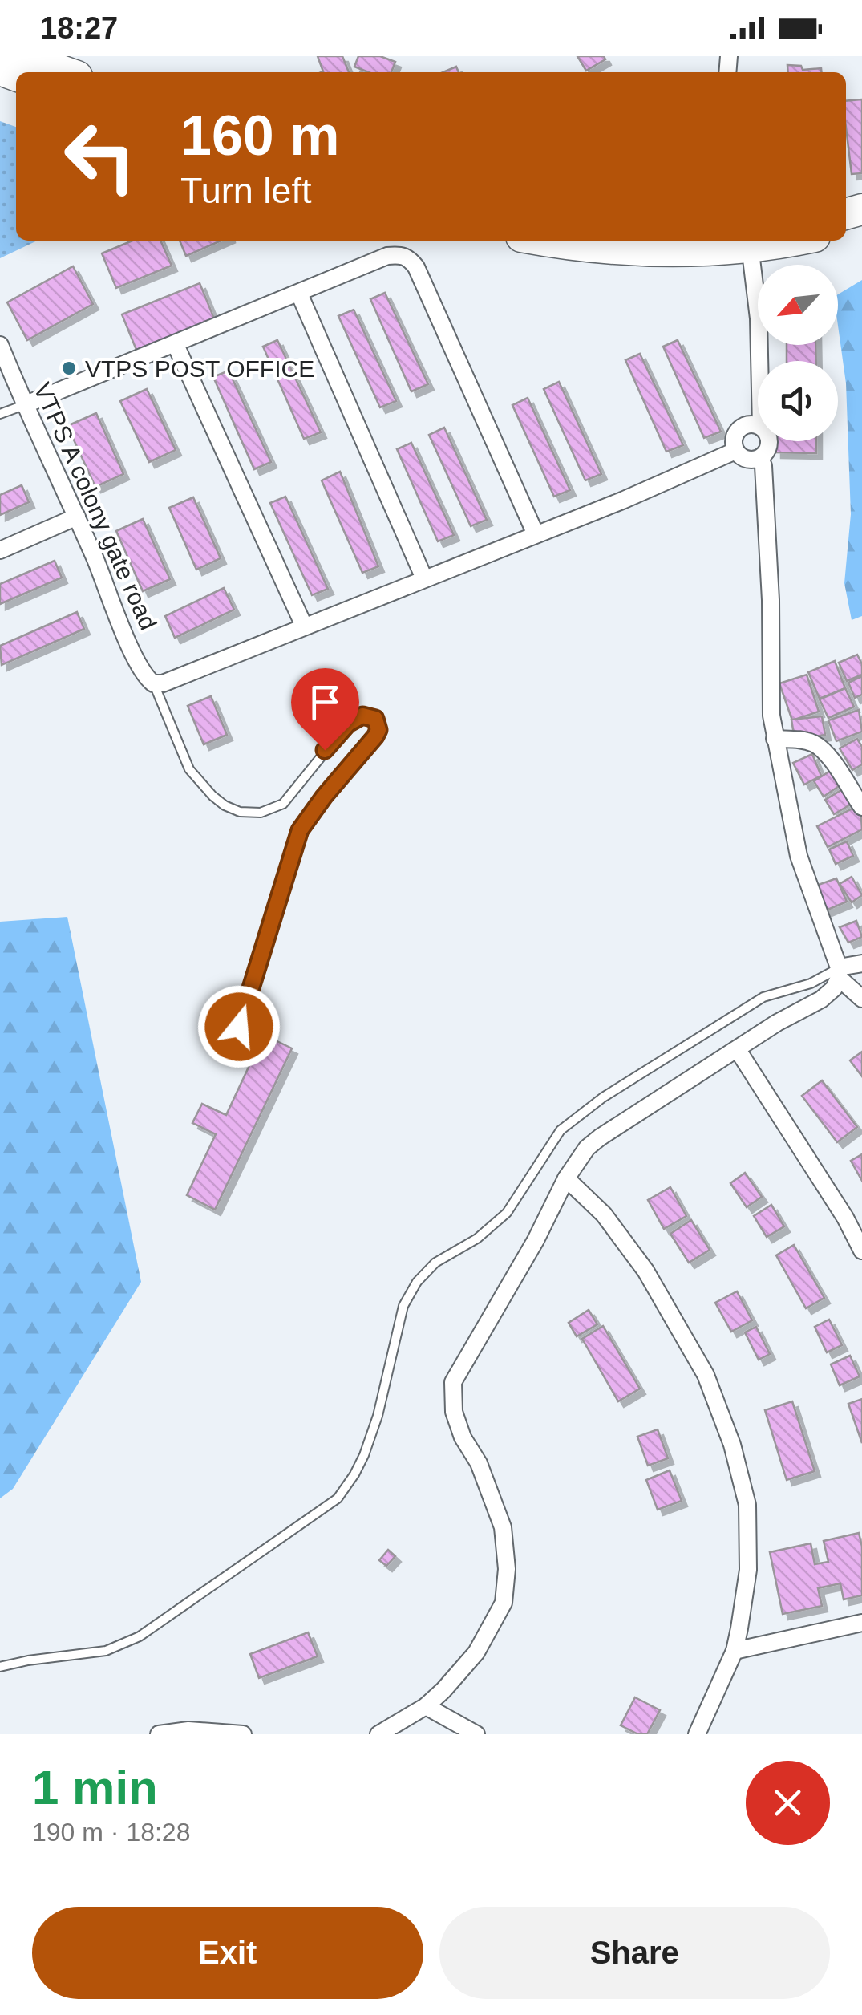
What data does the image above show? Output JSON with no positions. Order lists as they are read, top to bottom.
{
  "streets": {
    "street": ["VTPS A colony gate road"]
  },
  "places": ["VTPS POST OFFICE"],
  "north": "bottom left",
  "page": {
    "status": "18:27",
    "turn": ["160 m", "Turn left"],
    "heading": ["1 min", "190 m · 18:28"],
    "buttons": ["Exit", "Share"]
  }
}
